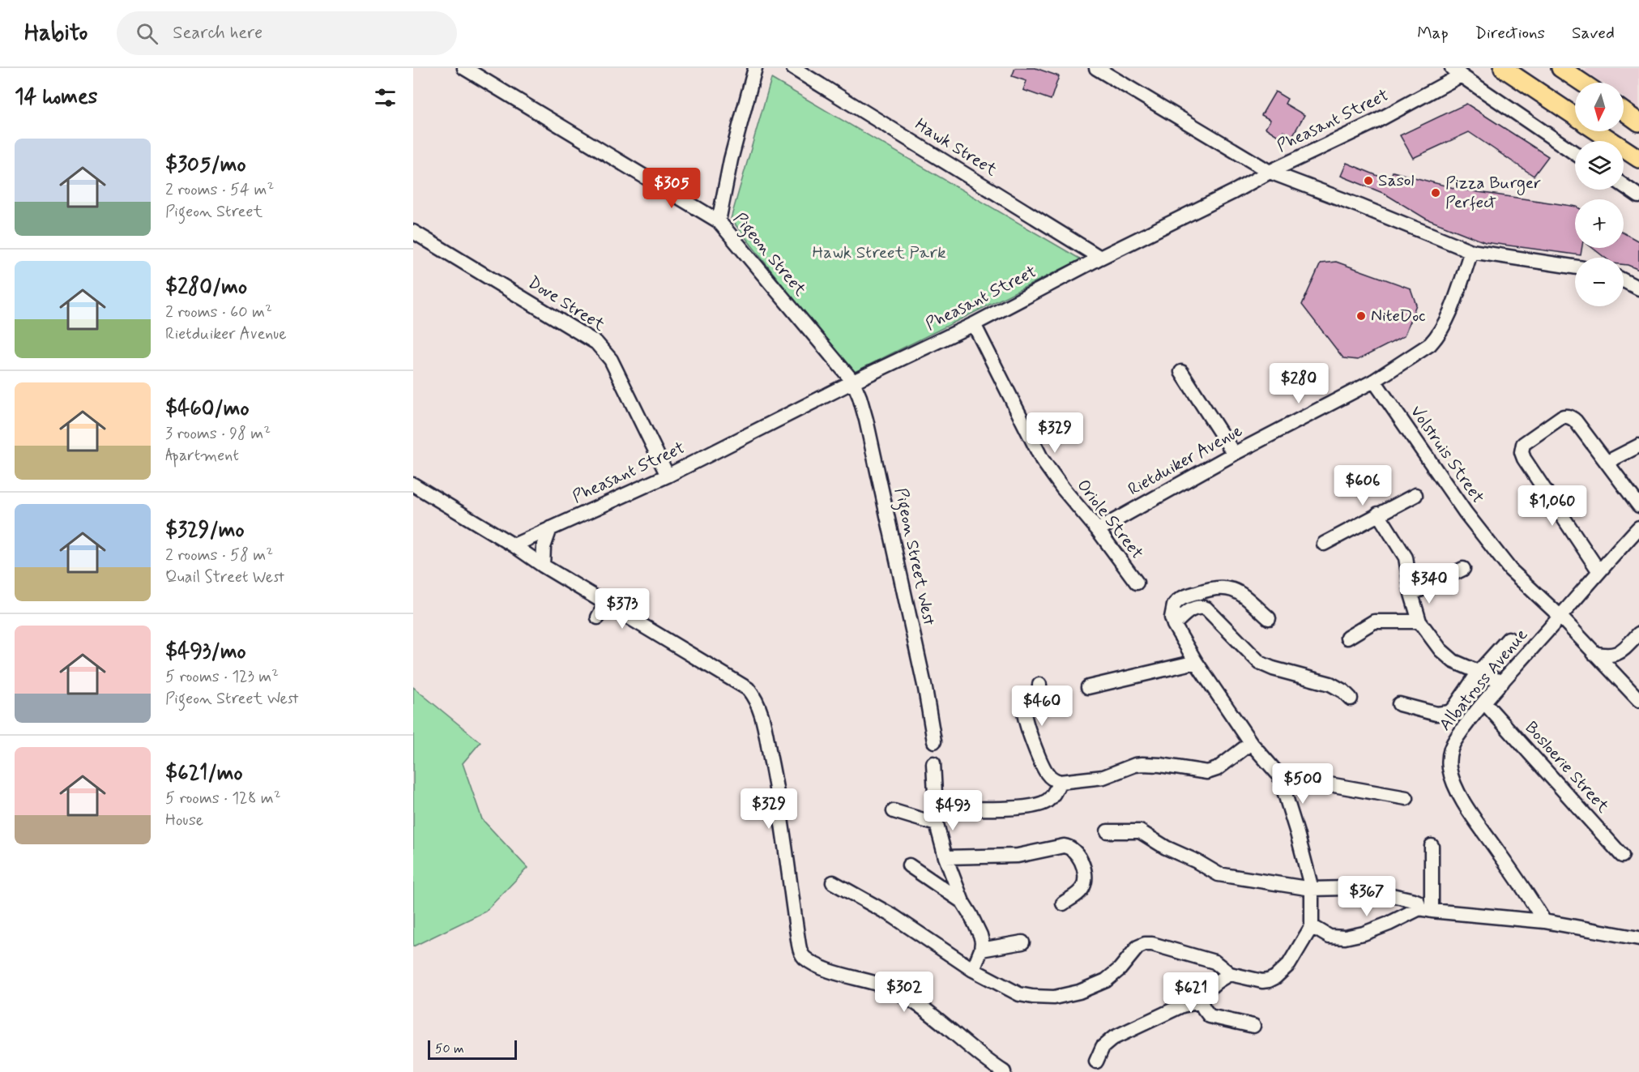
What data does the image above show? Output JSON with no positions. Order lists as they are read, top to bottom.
{
  "streets": {
    "street": [
      "Pheasant Street",
      "Hawk Street",
      "Pigeon Street",
      "Dove Street",
      "Volstruis Street",
      "Rietduiker Avenue",
      "Oriole Street",
      "Pigeon Street West",
      "Albatross Avenue",
      "Bosloerie Street"
    ]
  },
  "crossings": [
    ["Pheasant Street", "Hawk Street"],
    ["Pheasant Street", "Pigeon Street"],
    ["Pheasant Street", "Dove Street"],
    ["Pheasant Street", "Oriole Street"],
    ["Pheasant Street", "Pigeon Street West"],
    ["Pigeon Street", "Pigeon Street West"],
    ["Volstruis Street", "Rietduiker Avenue"],
    ["Volstruis Street", "Albatross Avenue"],
    ["Rietduiker Avenue", "Oriole Street"],
    ["Albatross Avenue", "Bosloerie Street"]
  ],
  "parks": ["Hawk Street Park"],
  "places": ["Sasol", "Pizza Burger Perfect", "NiteDoc"],
  "scale_bar": "50 m",
  "north": "bottom",
  "page": {
    "header": "Habito",
    "search": "Search here",
    "nav": ["Map", "Directions", "Saved"],
    "heading": "14 homes",
    "map_buttons": ["+", "−"],
    "list": [
      {
        "name": "$305/mo",
        "note": "2 rooms · 54 m² · Pigeon Street"
      },
      {
        "name": "$280/mo",
        "note": "2 rooms · 60 m² · Rietduiker Avenue"
      },
      {
        "name": "$460/mo",
        "note": "3 rooms · 98 m² · Apartment"
      },
      {
        "name": "$329/mo",
        "note": "2 rooms · 58 m² · Quail Street West"
      },
      {
        "name": "$493/mo",
        "note": "5 rooms · 123 m² · Pigeon Street West"
      },
      {
        "name": "$621/mo",
        "note": "5 rooms · 128 m² · House"
      }
    ],
    "price": [
      "$305",
      "$280",
      "$329",
      "$606",
      "$1,060",
      "$340",
      "$373",
      "$460",
      "$500",
      "$329",
      "$493",
      "$367",
      "$302",
      "$621"
    ],
    "scale": "50 m"
  }
}
